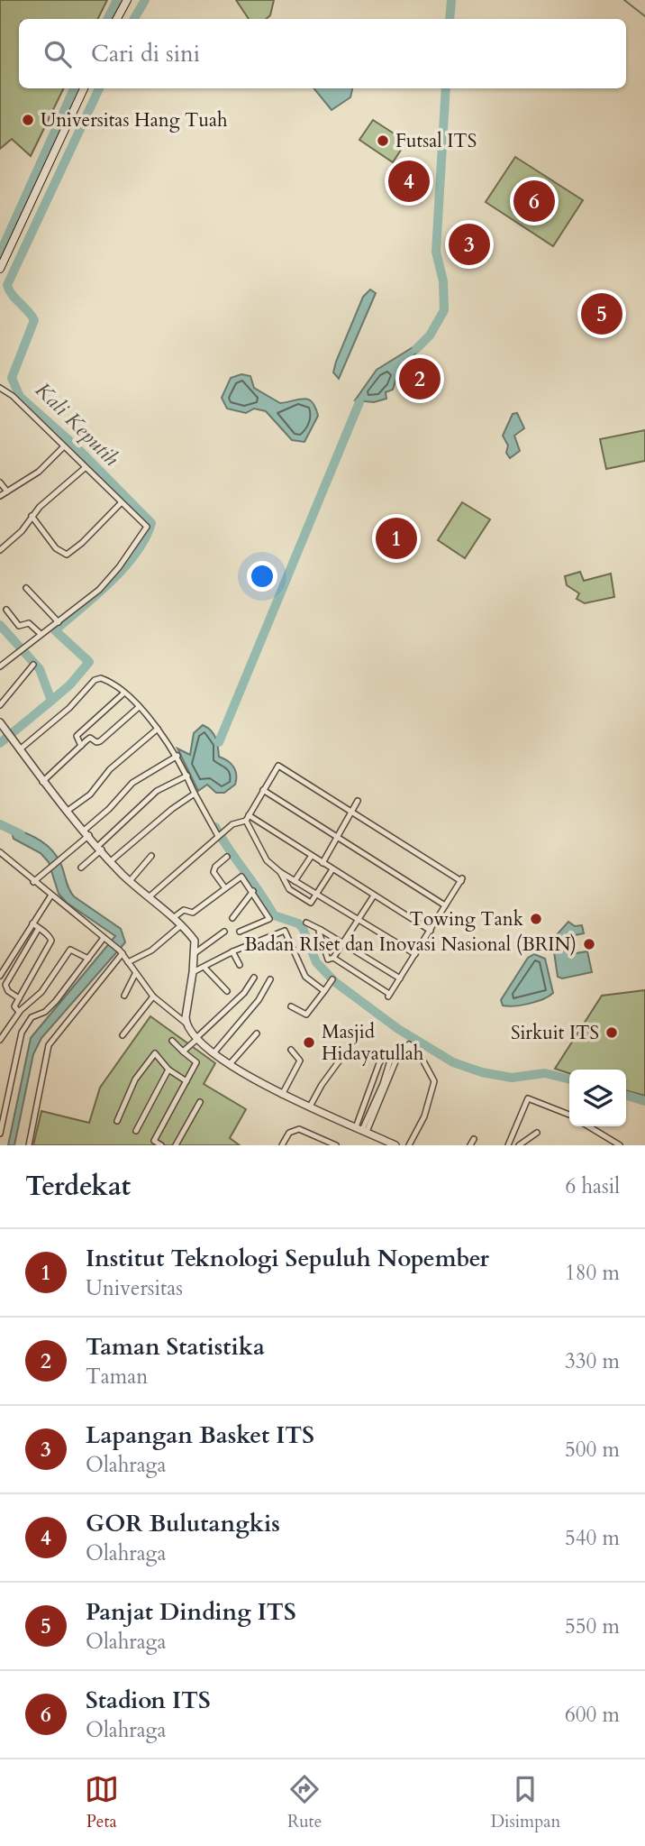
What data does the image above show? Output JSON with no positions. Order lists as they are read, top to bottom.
{
  "water": ["Kali Keputih"],
  "places": [
    "Universitas Hang Tuah",
    "Futsal ITS",
    "Towing Tank",
    "Badan RIset dan Inovasi Nasional (BRIN)",
    "Sirkuit ITS",
    "Masjid Hidayatullah"
  ],
  "page": {
    "search": "Cari di sini",
    "pins": [
      "4",
      "6",
      "3",
      "5",
      "2",
      "1"
    ],
    "heading": ["Terdekat", "6 hasil"],
    "list": [
      {
        "mark": "1",
        "name": "Institut Teknologi Sepuluh Nopember",
        "note": "Universitas",
        "value": "180 m"
      },
      {
        "mark": "2",
        "name": "Taman Statistika",
        "note": "Taman",
        "value": "330 m"
      },
      {
        "mark": "3",
        "name": "Lapangan Basket ITS",
        "note": "Olahraga",
        "value": "500 m"
      },
      {
        "mark": "4",
        "name": "GOR Bulutangkis",
        "note": "Olahraga",
        "value": "540 m"
      },
      {
        "mark": "5",
        "name": "Panjat Dinding ITS",
        "note": "Olahraga",
        "value": "550 m"
      },
      {
        "mark": "6",
        "name": "Stadion ITS",
        "note": "Olahraga",
        "value": "600 m"
      }
    ],
    "nav": ["Peta", "Rute", "Disimpan"]
  }
}
